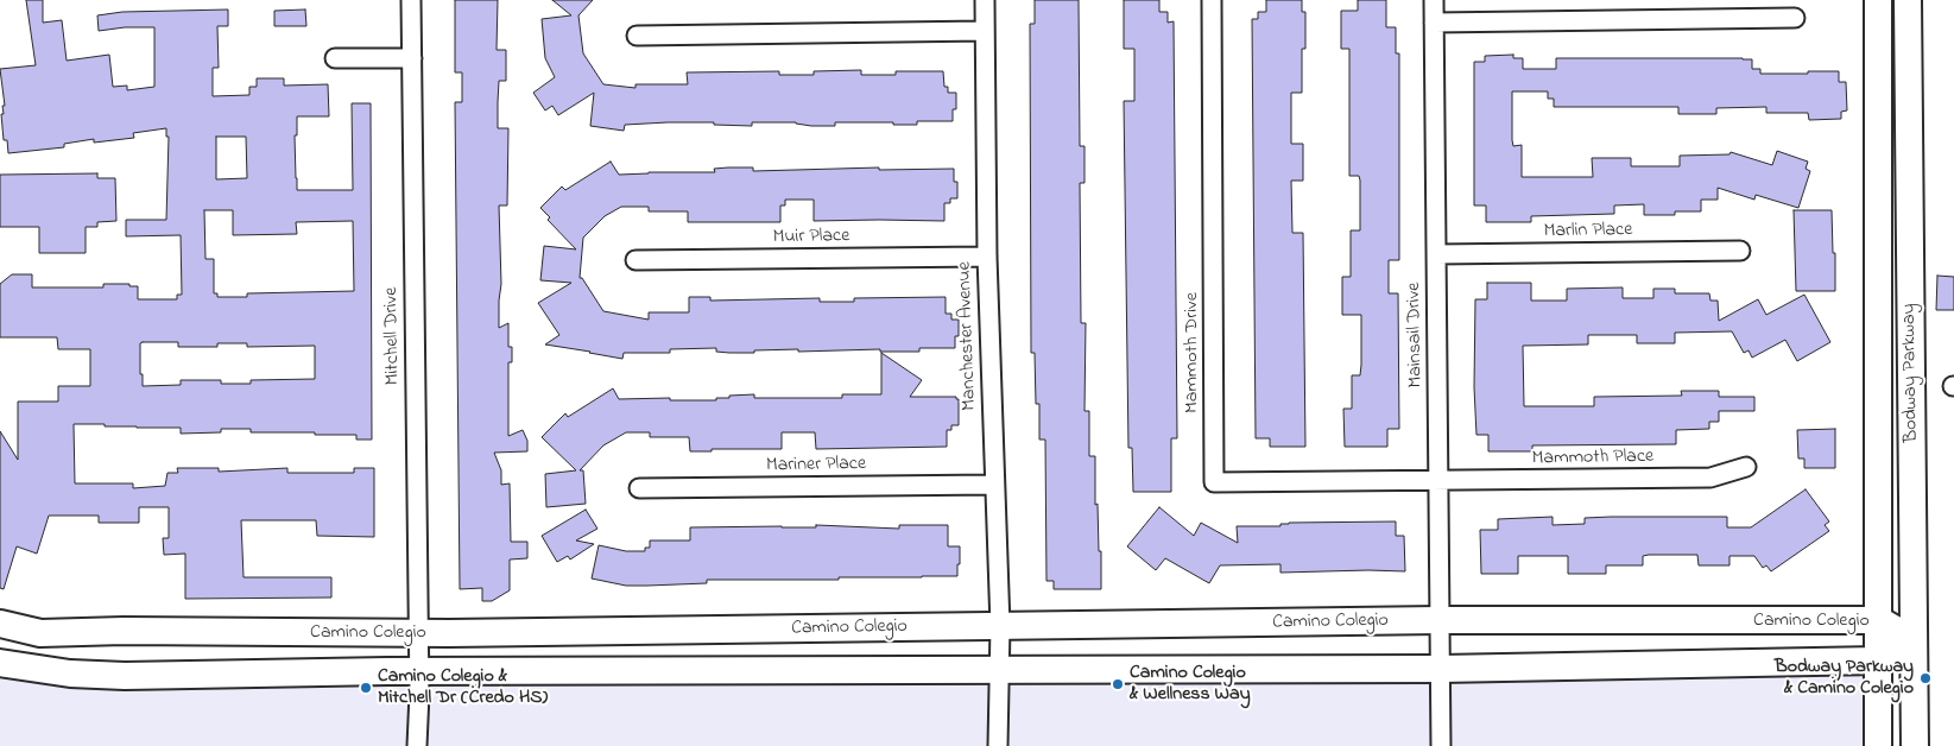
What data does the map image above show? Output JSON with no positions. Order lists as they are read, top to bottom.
{
  "streets": {
    "street": [
      "Marlin Place",
      "Muir Place",
      "Mainsail Drive",
      "Mitchell Drive",
      "Manchester Avenue",
      "Mammoth Drive",
      "Bodway Parkway",
      "Mammoth Place",
      "Mariner Place",
      "Camino Colegio"
    ]
  },
  "crossings": [
    ["Marlin Place", "Mainsail Drive"],
    ["Muir Place", "Manchester Avenue"],
    ["Mainsail Drive", "Mammoth Drive"],
    ["Mainsail Drive", "Mammoth Place"],
    ["Mainsail Drive", "Camino Colegio"],
    ["Mitchell Drive", "Camino Colegio"],
    ["Manchester Avenue", "Mariner Place"],
    ["Manchester Avenue", "Camino Colegio"],
    ["Mammoth Drive", "Mammoth Place"],
    ["Bodway Parkway", "Camino Colegio"]
  ],
  "places": ["Bodway Parkway & Camino Colegio", "Camino Colegio & Wellness Way", "Camino Colegio & Mitchell Dr (Credo HS)"]
}
